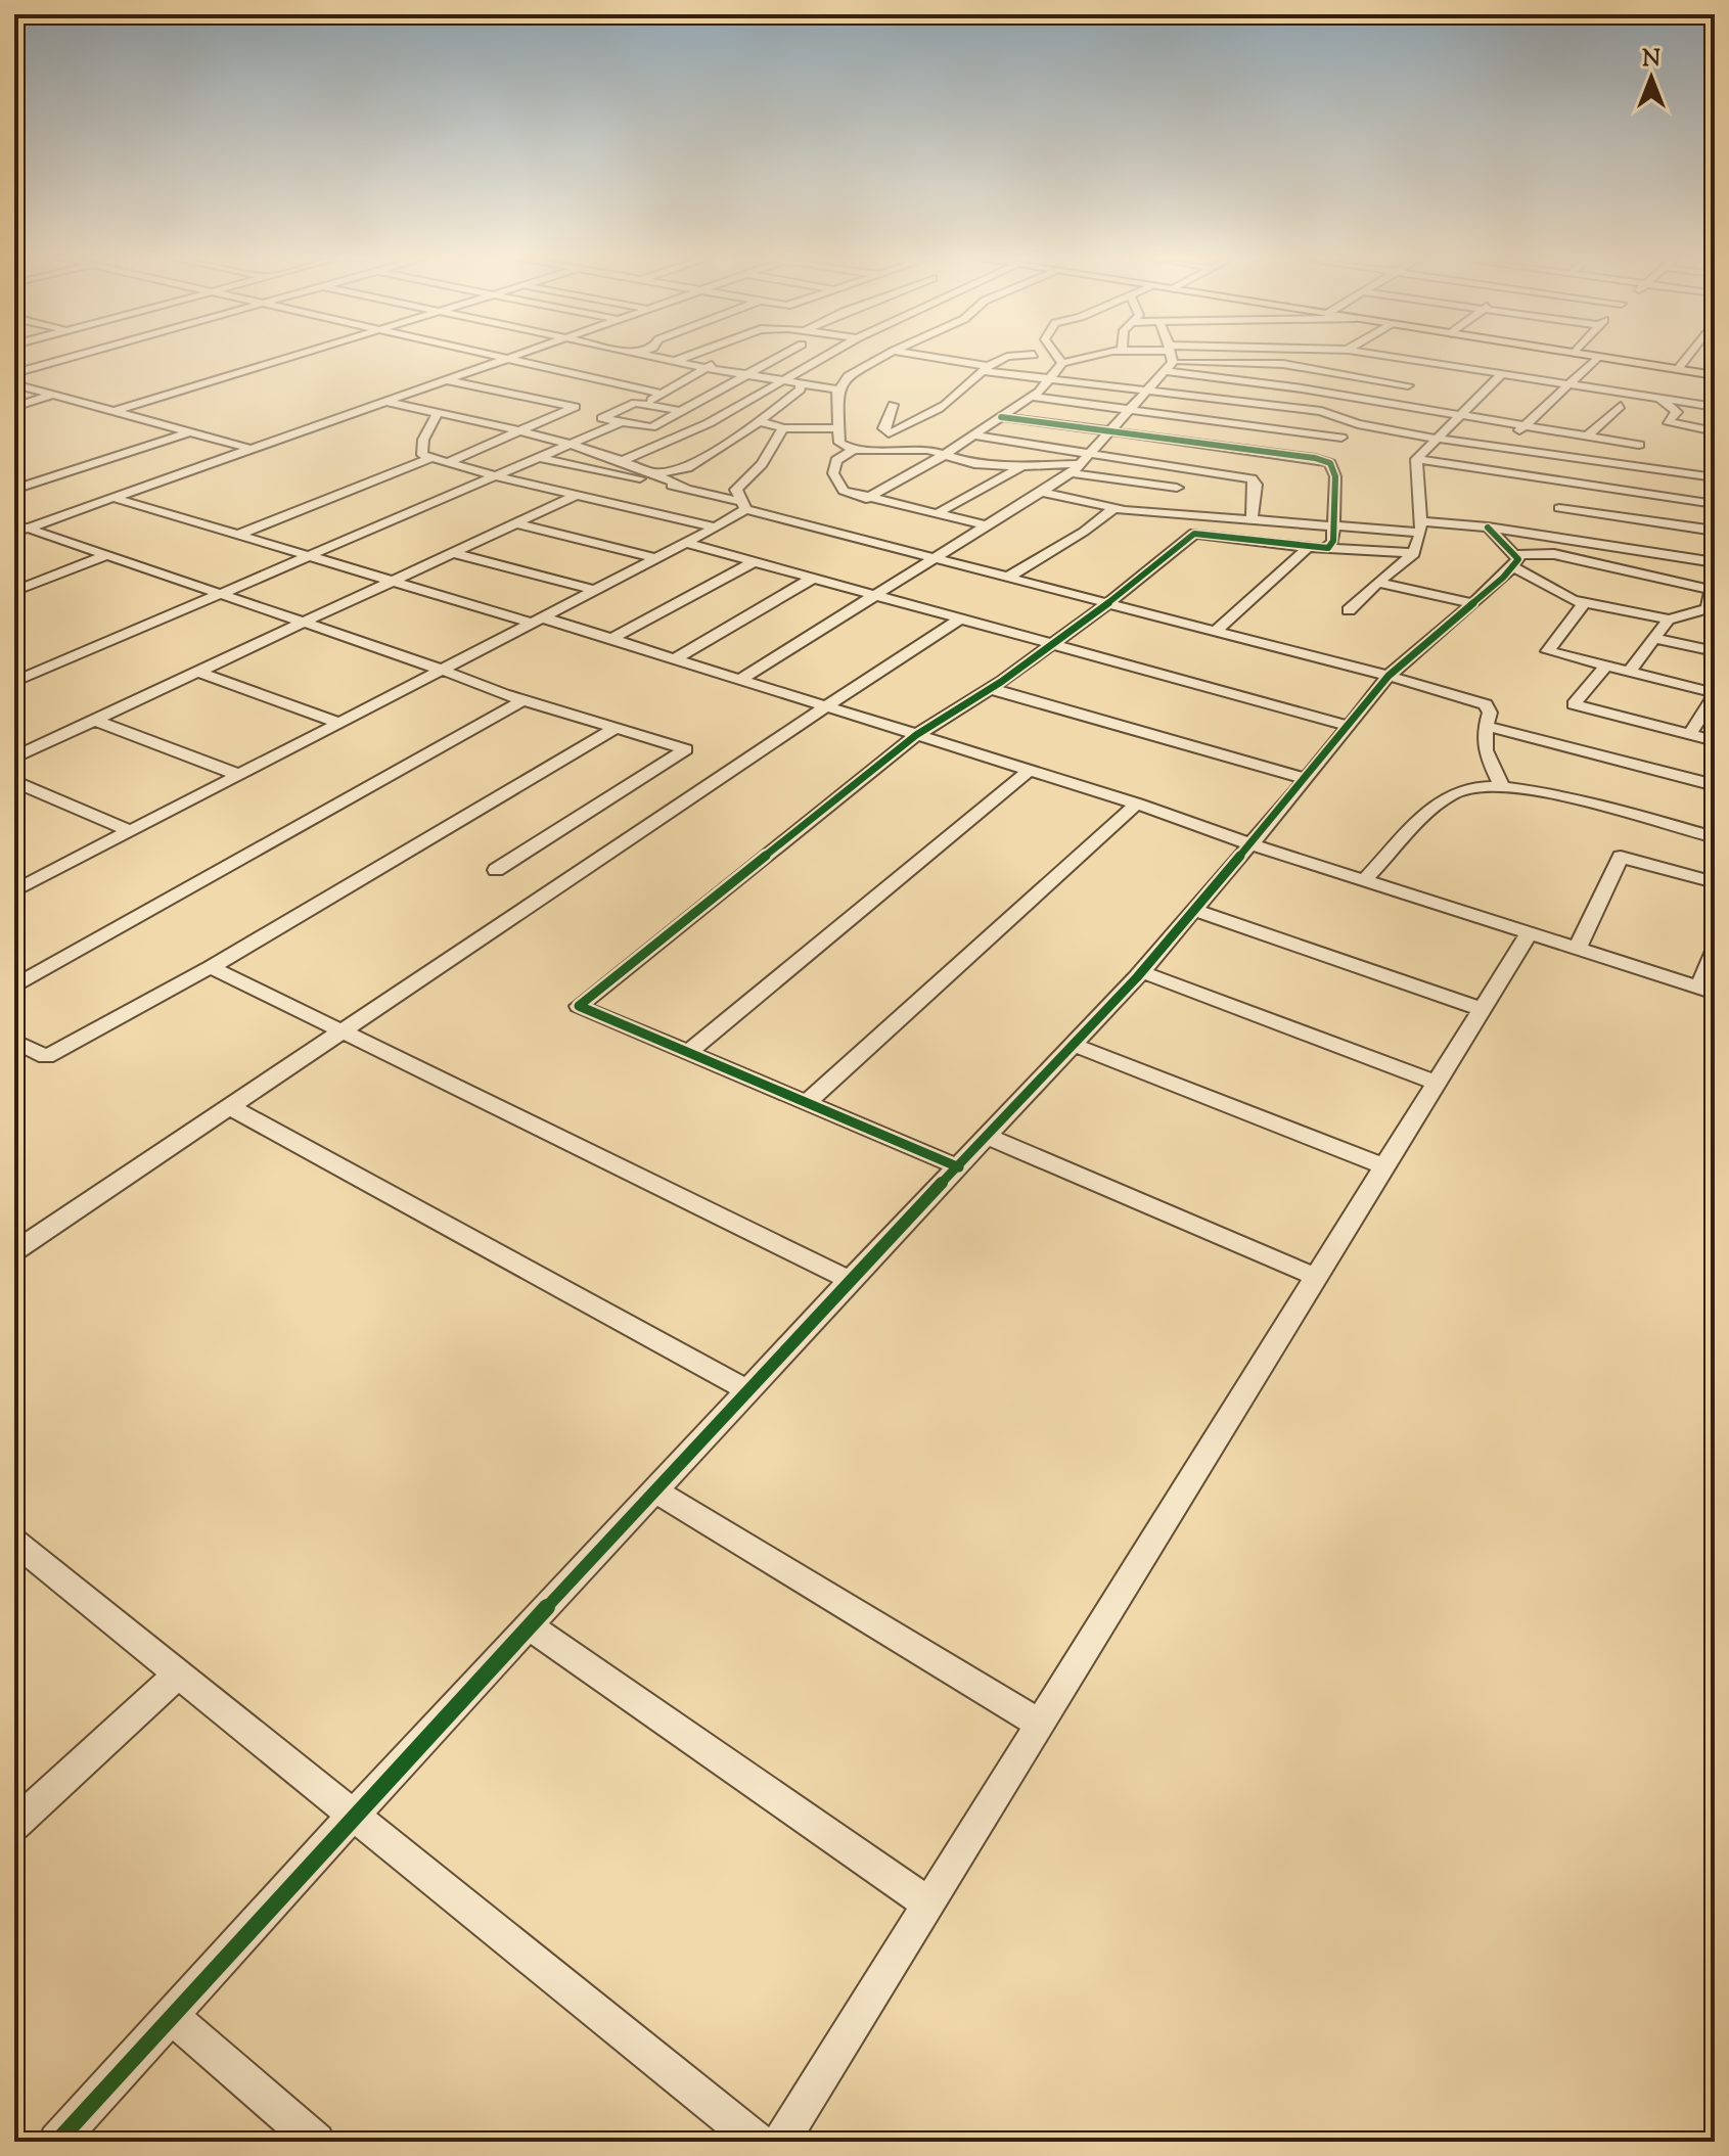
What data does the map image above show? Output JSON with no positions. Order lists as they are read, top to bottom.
{
  "north": "top"
}
